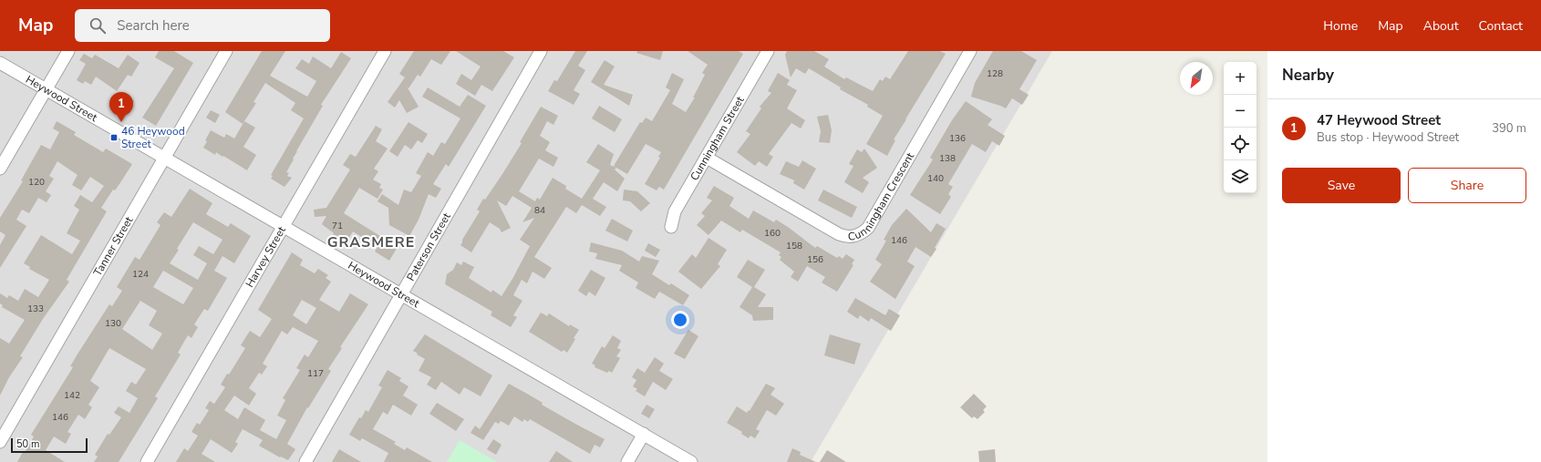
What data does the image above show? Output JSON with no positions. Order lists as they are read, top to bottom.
{
  "streets": {
    "street": [
      "Heywood Street",
      "Cunningham Street",
      "Cunningham Crescent",
      "Tanner Street",
      "Paterson Street",
      "Harvey Street"
    ]
  },
  "crossings": [
    ["Heywood Street", "Tanner Street"],
    ["Heywood Street", "Paterson Street"],
    ["Heywood Street", "Harvey Street"],
    ["Cunningham Street", "Cunningham Crescent"]
  ],
  "districts": ["GRASMERE"],
  "places": {
    "transit": ["46 Heywood Street"]
  },
  "house_numbers": [
    "128",
    "136",
    "138",
    "140",
    "120",
    "84",
    "71",
    "160",
    "146",
    "158",
    "156",
    "124",
    "133",
    "130",
    "117",
    "142",
    "146"
  ],
  "scale_bar": "50 m",
  "north": "bottom left",
  "page": {
    "header": "Map",
    "search": "Search here",
    "nav": [
      "Home",
      "Map",
      "About",
      "Contact"
    ],
    "heading": "Nearby",
    "map_buttons": ["+", "−"],
    "pins": "1",
    "list": [
      {
        "mark": "1",
        "name": "47 Heywood Street",
        "note": "Bus stop · Heywood Street",
        "value": "390 m"
      }
    ],
    "buttons": ["Save", "Share"],
    "scale": "50 m"
  }
}
